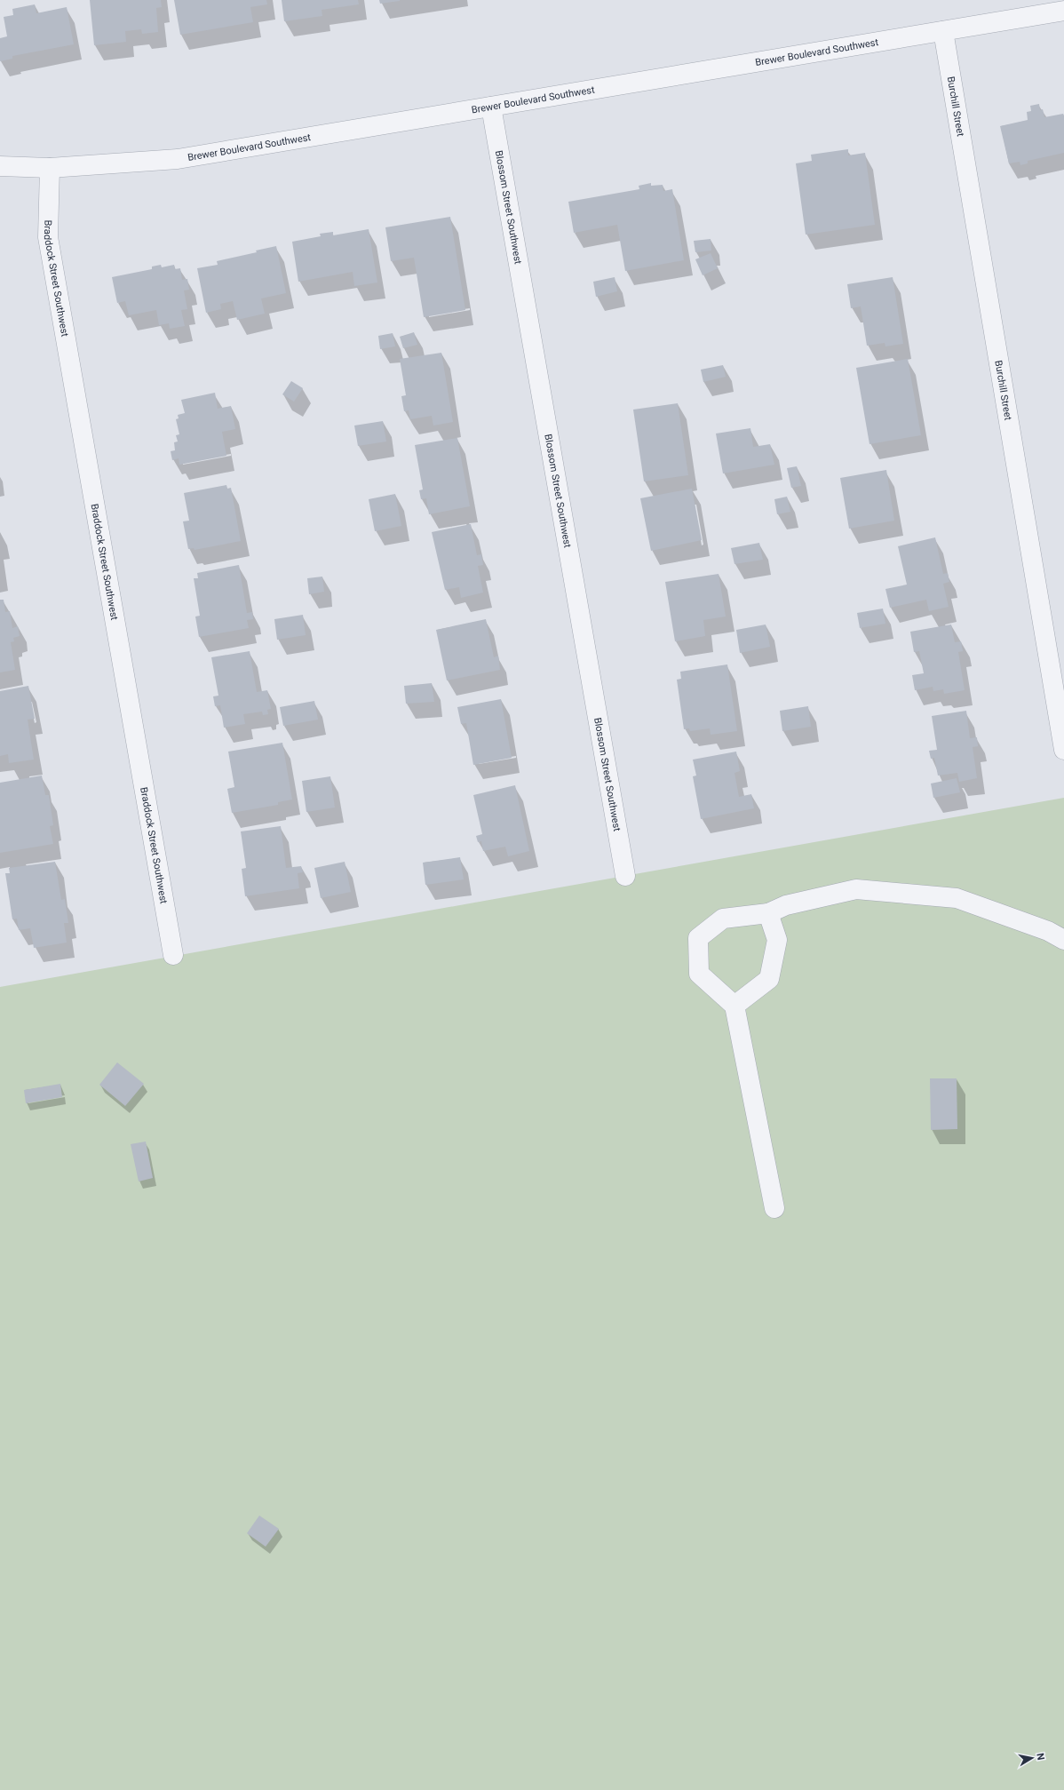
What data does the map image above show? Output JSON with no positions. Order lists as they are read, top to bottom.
{
  "streets": {
    "street": [
      "Brewer Boulevard Southwest",
      "Burchill Street",
      "Blossom Street Southwest",
      "Braddock Street Southwest"
    ]
  },
  "crossings": [
    ["Brewer Boulevard Southwest", "Burchill Street"],
    ["Brewer Boulevard Southwest", "Blossom Street Southwest"],
    ["Brewer Boulevard Southwest", "Braddock Street Southwest"]
  ],
  "north": "right"
}
